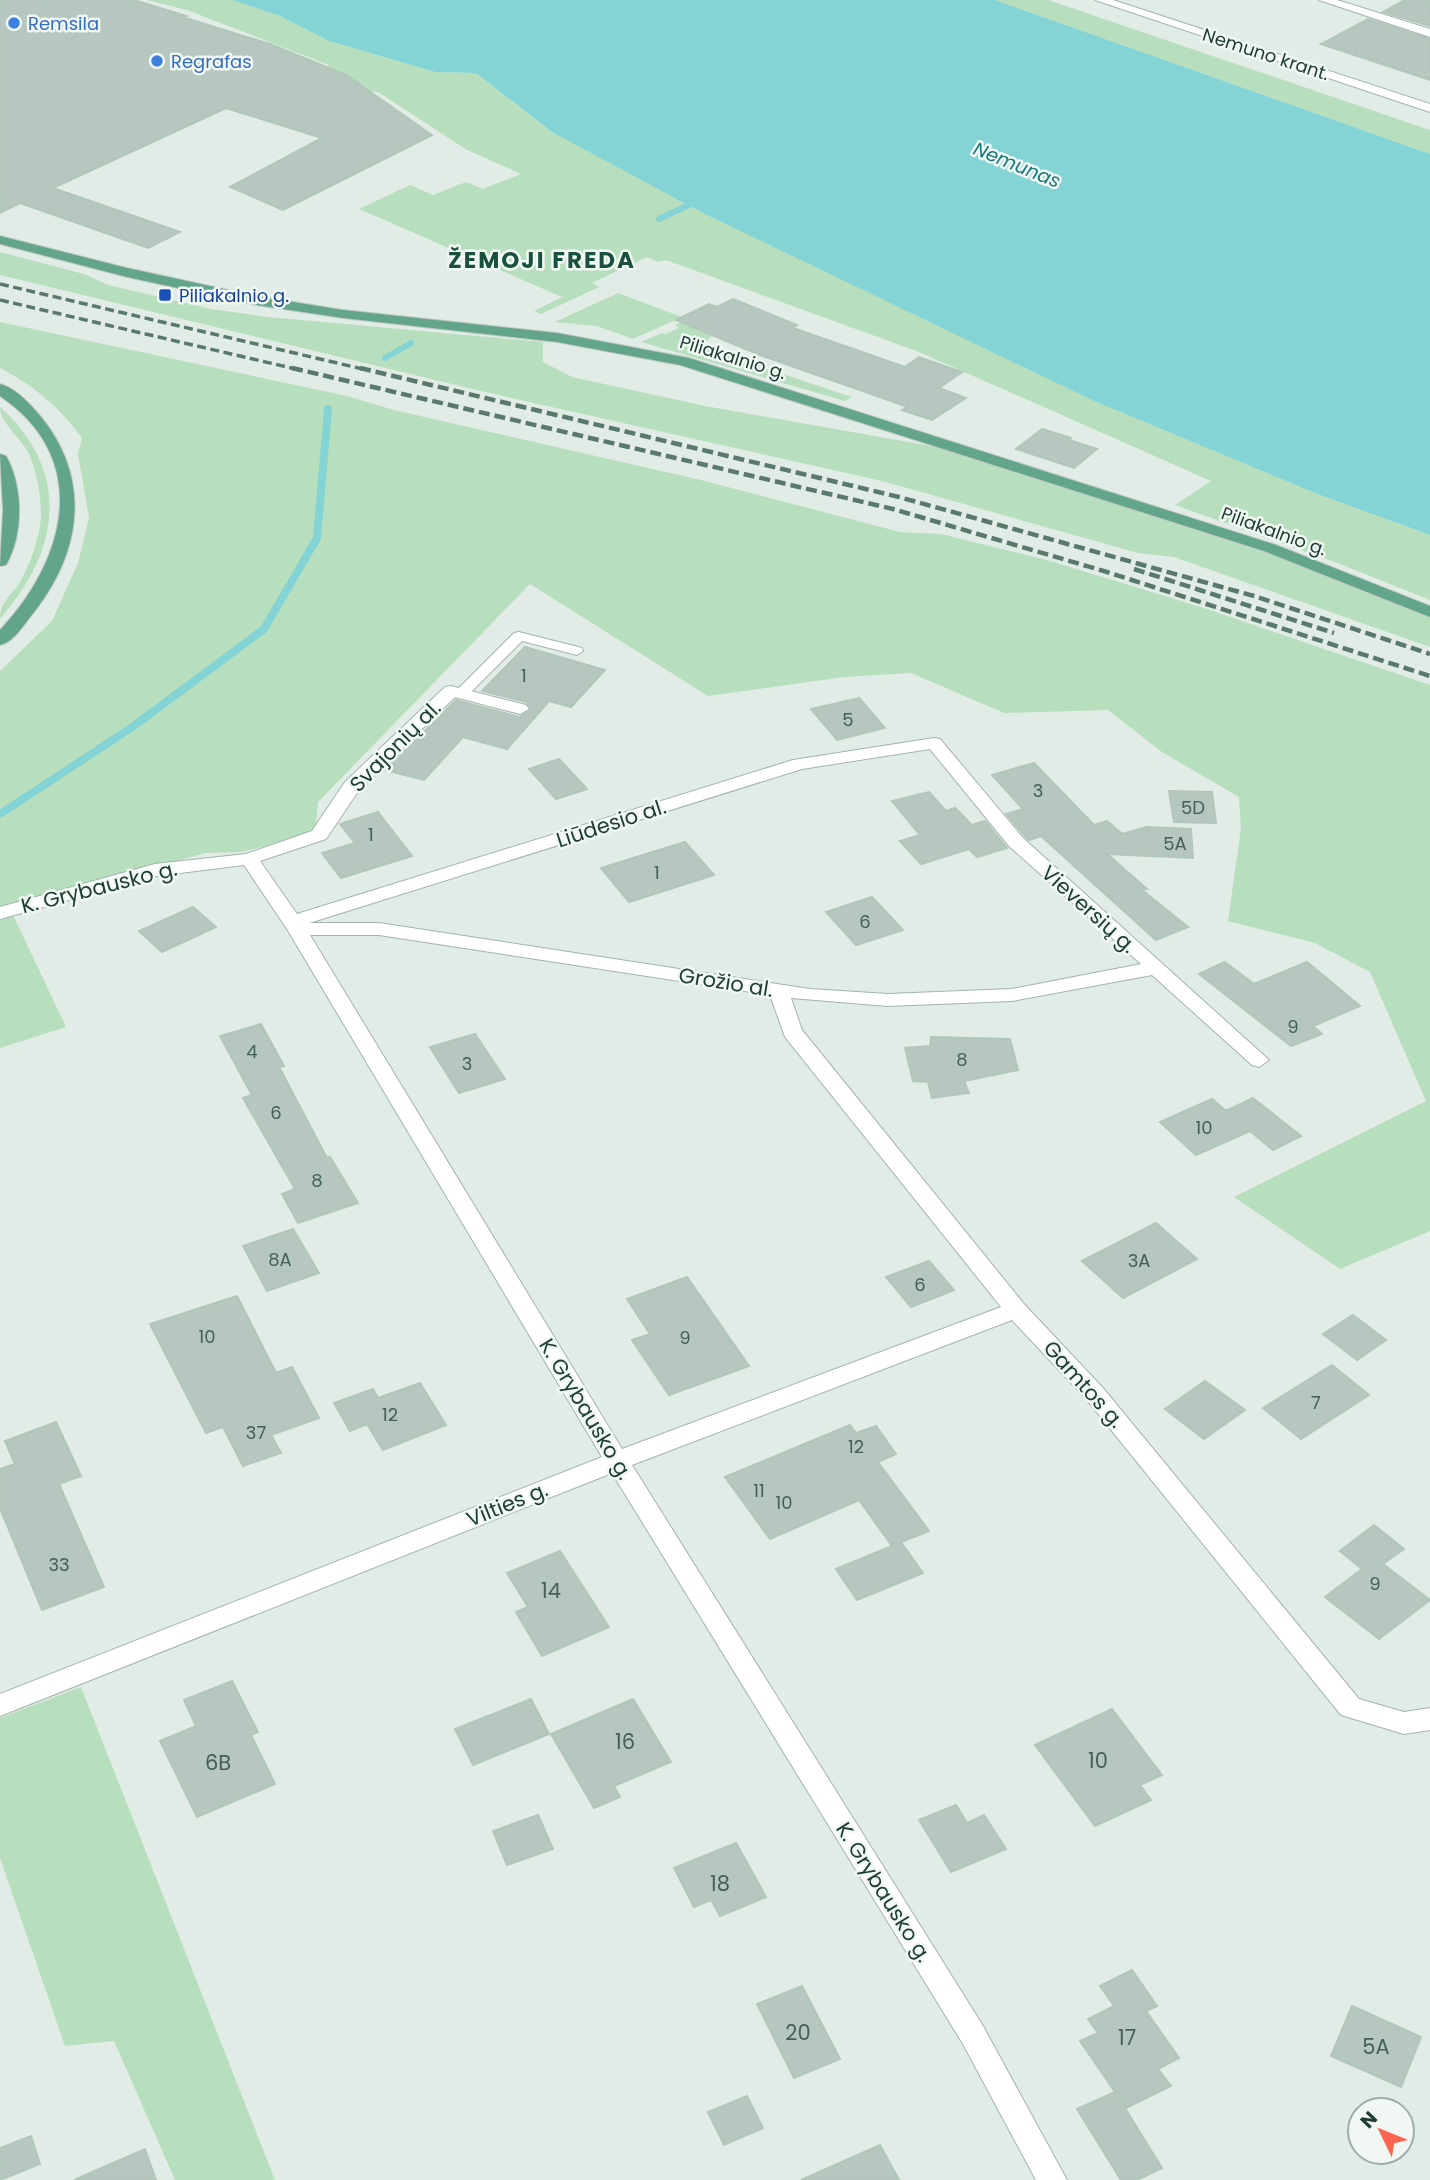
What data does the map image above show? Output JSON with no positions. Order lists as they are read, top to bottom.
{
  "streets": {
    "main road": ["Piliakalnio g."],
    "street": [
      "Nemuno krant.",
      "Svajonių al.",
      "Liūdesio al.",
      "K. Grybausko g.",
      "Vieversių g.",
      "Grožio al.",
      "Gamtos g.",
      "Vilties g."
    ]
  },
  "crossings": [
    ["Svajonių al.", "K. Grybausko g."],
    ["Liūdesio al.", "K. Grybausko g."],
    ["Liūdesio al.", "Vieversių g."],
    ["Liūdesio al.", "Grožio al."],
    ["K. Grybausko g.", "Grožio al."],
    ["K. Grybausko g.", "Vilties g."],
    ["Vieversių g.", "Grožio al."],
    ["Grožio al.", "Gamtos g."],
    ["Gamtos g.", "Vilties g."]
  ],
  "districts": ["ŽEMOJI FREDA"],
  "water": ["Nemunas"],
  "places": {
    "other": ["Remsila", "Regrafas"],
    "transit": ["Piliakalnio g."]
  },
  "house_numbers": [
    "1",
    "5",
    "3",
    "5D",
    "1",
    "5A",
    "1",
    "6",
    "9",
    "4",
    "8",
    "3",
    "6",
    "10",
    "8",
    "8A",
    "3A",
    "6",
    "10",
    "9",
    "7",
    "12",
    "37",
    "12",
    "11",
    "10",
    "33",
    "9",
    "14",
    "16",
    "10",
    "6B",
    "18",
    "20",
    "17",
    "5A"
  ],
  "north": "top left"
}
